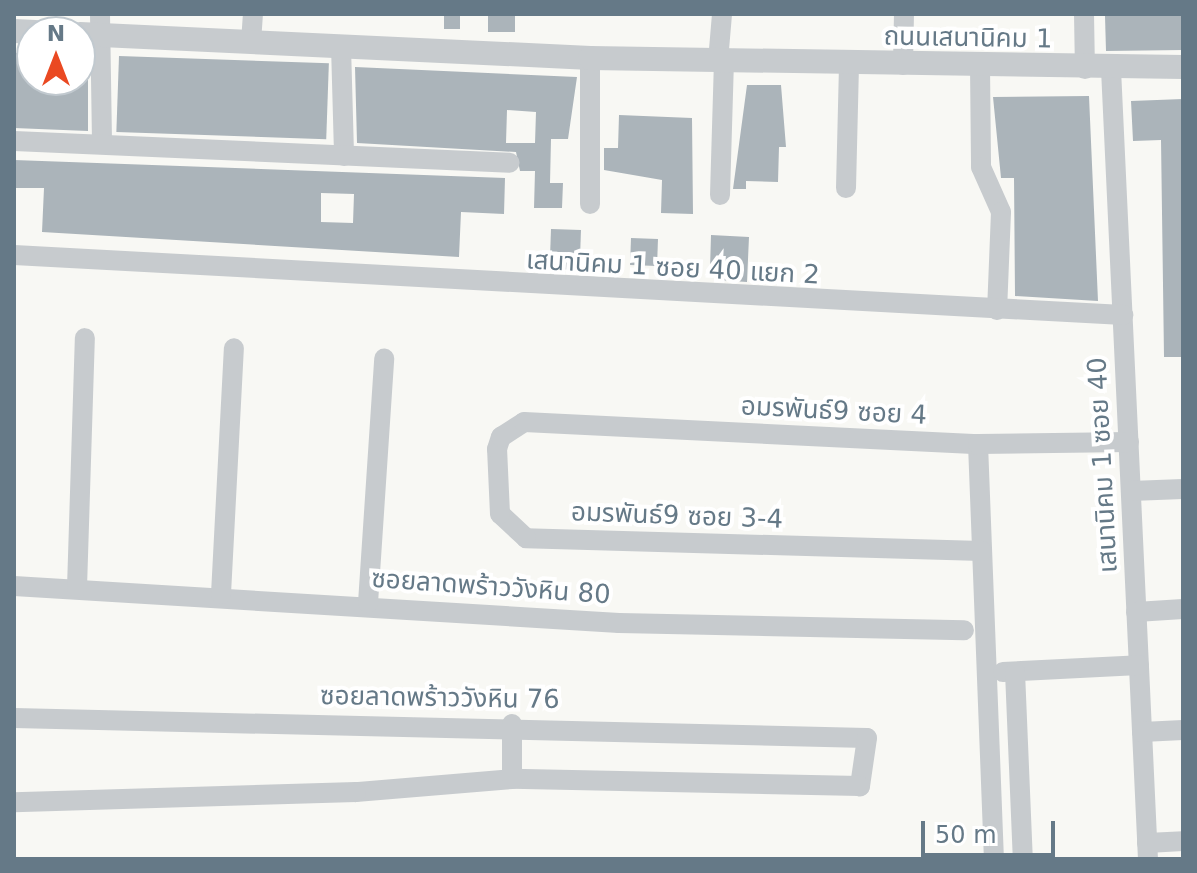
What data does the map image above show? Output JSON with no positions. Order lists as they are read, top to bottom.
{
  "streets": {
    "street": [
      "ถนนเสนานิคม 1",
      "เสนานิคม 1 ซอย 40 แยก 2",
      "อมรพันธ์9 ซอย 4",
      "เสนานิคม 1 ซอย 40",
      "อมรพันธ์9 ซอย 3-4",
      "ซอยลาดพร้าววังหิน 80",
      "ซอยลาดพร้าววังหิน 76"
    ]
  },
  "crossings": [
    ["ถนนเสนานิคม 1", "เสนานิคม 1 ซอย 40"],
    ["เสนานิคม 1 ซอย 40 แยก 2", "เสนานิคม 1 ซอย 40"],
    ["อมรพันธ์9 ซอย 4", "เสนานิคม 1 ซอย 40"],
    ["อมรพันธ์9 ซอย 4", "อมรพันธ์9 ซอย 3-4"]
  ],
  "scale_bar": "50 m",
  "north": "top"
}
